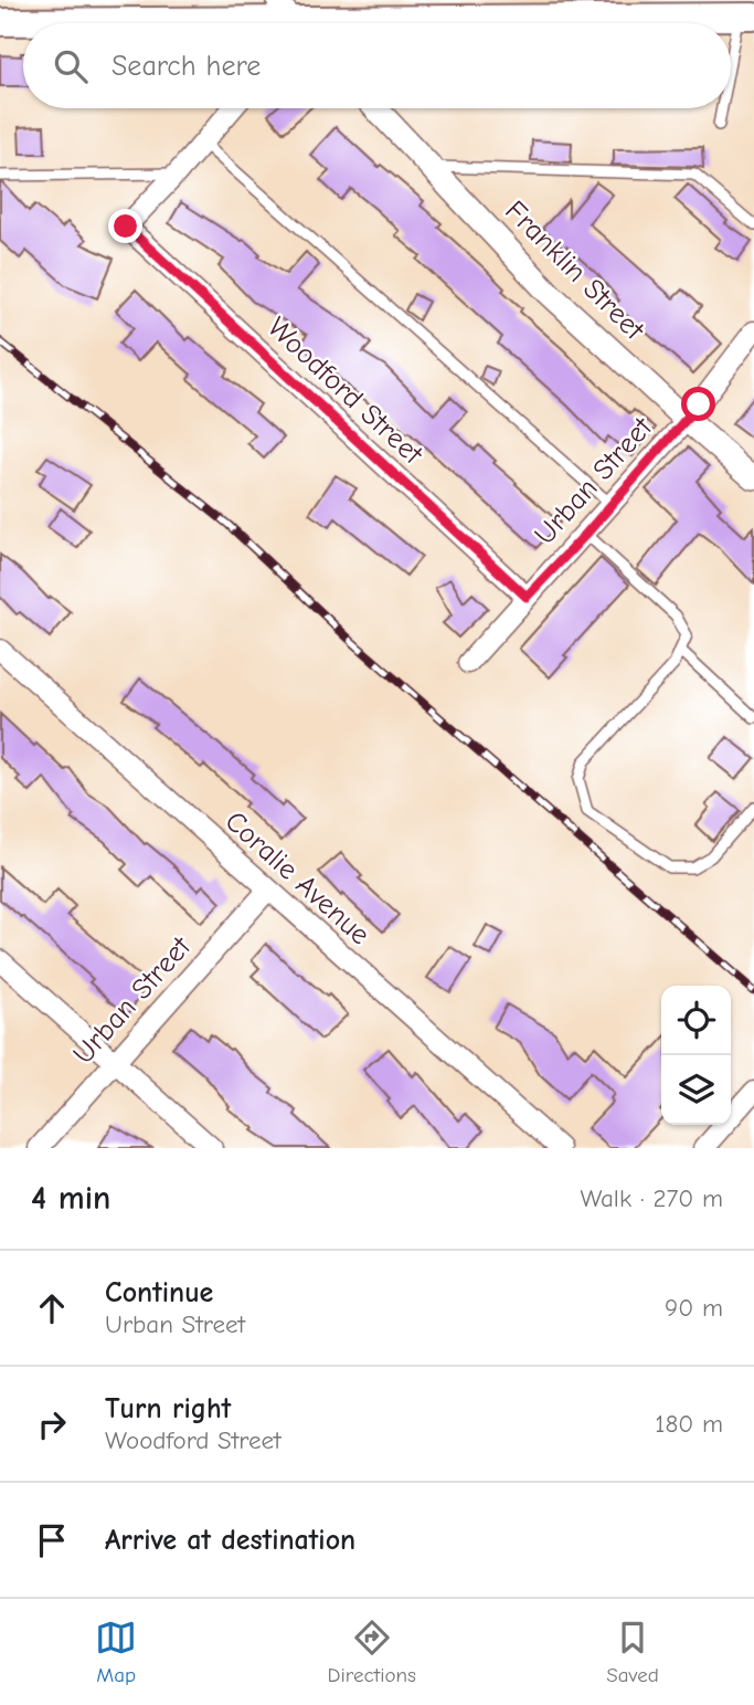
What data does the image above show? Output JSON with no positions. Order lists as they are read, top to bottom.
{
  "streets": {
    "street": [
      "Franklin Street",
      "Woodford Street",
      "Urban Street",
      "Coralie Avenue"
    ]
  },
  "crossings": [
    ["Franklin Street", "Urban Street"],
    ["Woodford Street", "Urban Street"],
    ["Urban Street", "Coralie Avenue"]
  ],
  "page": {
    "search": "Search here",
    "heading": ["4 min", "Walk · 270 m"],
    "list": [
      ["Continue", "Urban Street", "90 m"],
      ["Turn right", "Woodford Street", "180 m"],
      "Arrive at destination"
    ],
    "nav": ["Map", "Directions", "Saved"]
  }
}
